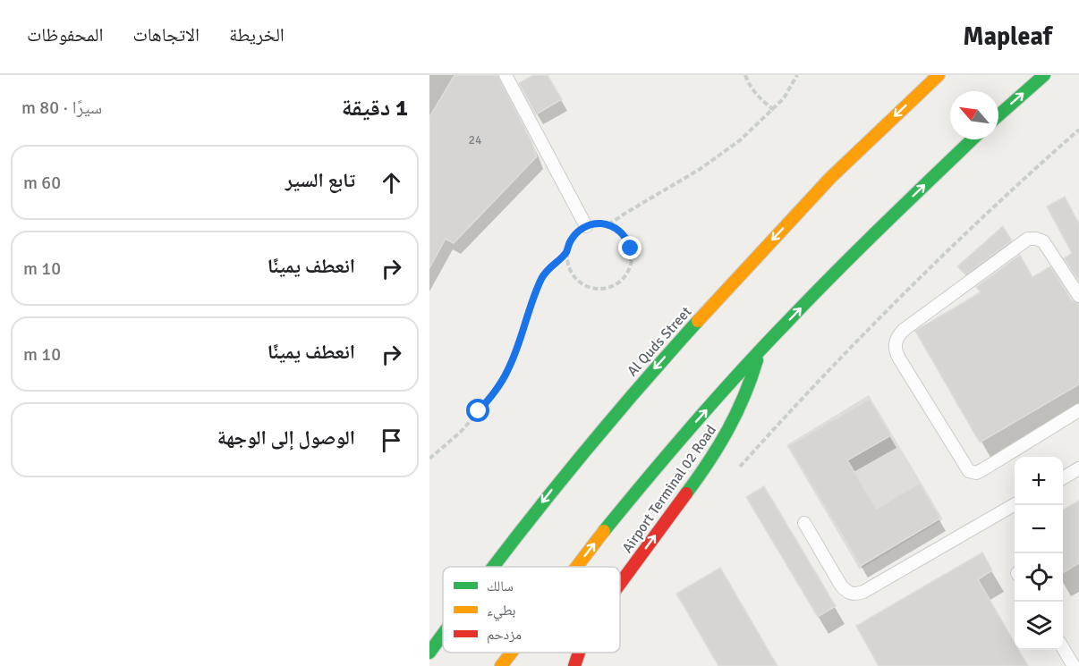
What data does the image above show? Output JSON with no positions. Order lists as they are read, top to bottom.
{
  "streets": {
    "main road": ["Al Quds Street", "Airport Terminal 02 Road"]
  },
  "house_numbers": ["24"],
  "legend": ["سالك", "بطيء", "مزدحم"],
  "north": "top left",
  "page": {
    "header": "Mapleaf",
    "nav": ["الخريطة", "الاتجاهات", "المحفوظات"],
    "heading": ["1 دقيقة", "سيرًا · 80 m"],
    "list": [
      ["تابع السير", "60 m"],
      ["انعطف يمينًا", "10 m"],
      ["انعطف يمينًا", "10 m"],
      "الوصول إلى الوجهة"
    ],
    "map_buttons": ["+", "−"]
  }
}
